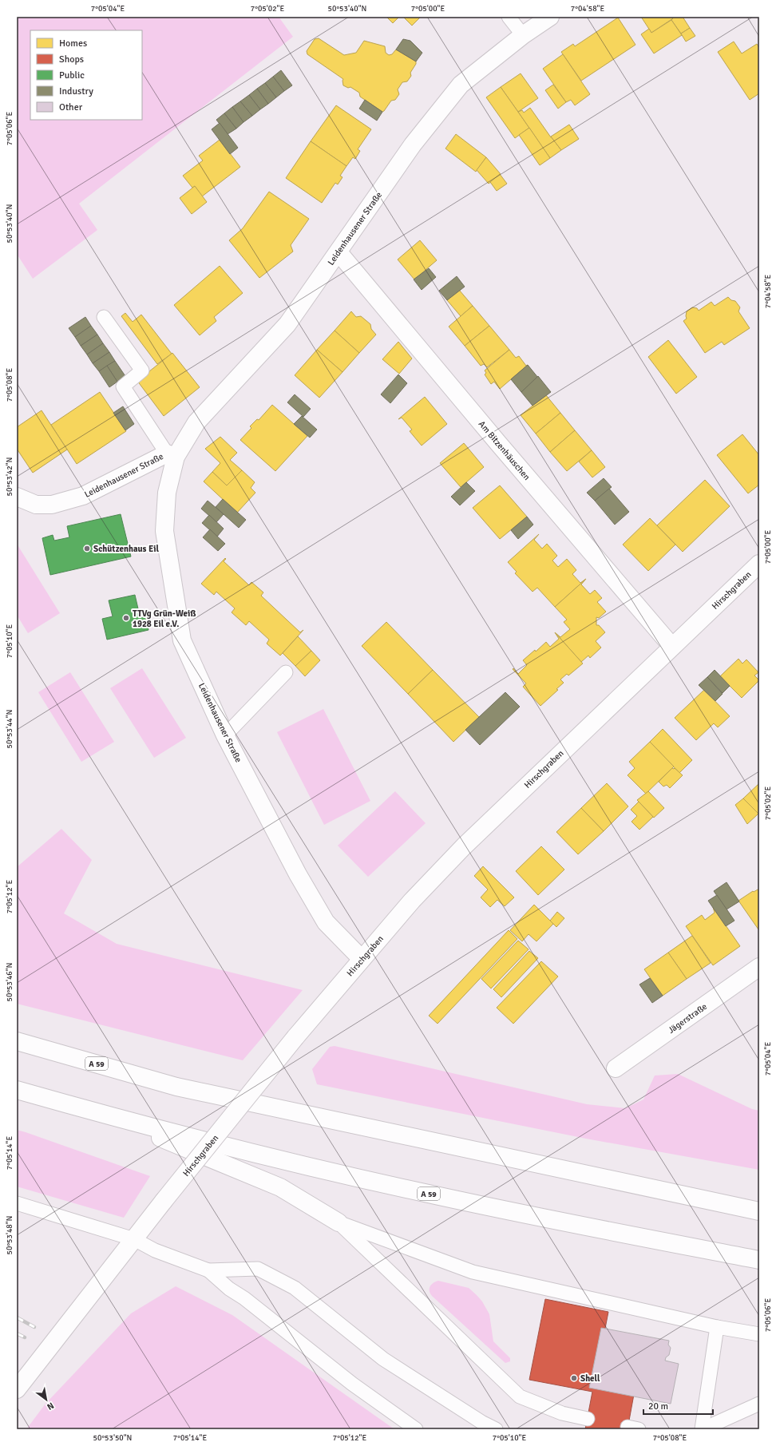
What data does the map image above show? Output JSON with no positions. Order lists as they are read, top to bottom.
{
  "streets": {
    "main road": [
      "Leidenhausener Straße",
      "Am Bitzenhäuschen",
      "Hirschgraben",
      "Jägerstraße",
      "A 59"
    ]
  },
  "crossings": [
    ["Leidenhausener Straße", "Am Bitzenhäuschen"],
    ["Leidenhausener Straße", "Hirschgraben"],
    ["Am Bitzenhäuschen", "Hirschgraben"]
  ],
  "places": ["Schützenhaus Eil", "TTVg Grün-Weiß 1928 Eil e.V.", "Shell"],
  "legend": [
    "Homes",
    "Shops",
    "Public",
    "Industry",
    "Other"
  ],
  "scale_bar": "20 m",
  "north": "bottom right",
  "coordinates": [
    "7°05'04\"E",
    "7°05'02\"E",
    "50°53'40\"N",
    "7°05'00\"E",
    "7°04'58\"E",
    "7°05'06\"E",
    "7°05'08\"E",
    "50°53'42\"N",
    "7°05'10\"E",
    "50°53'44\"N",
    "7°05'12\"E",
    "50°53'46\"N",
    "7°05'14\"E",
    "50°53'48\"N",
    "50°53'50\"N"
  ]
}
